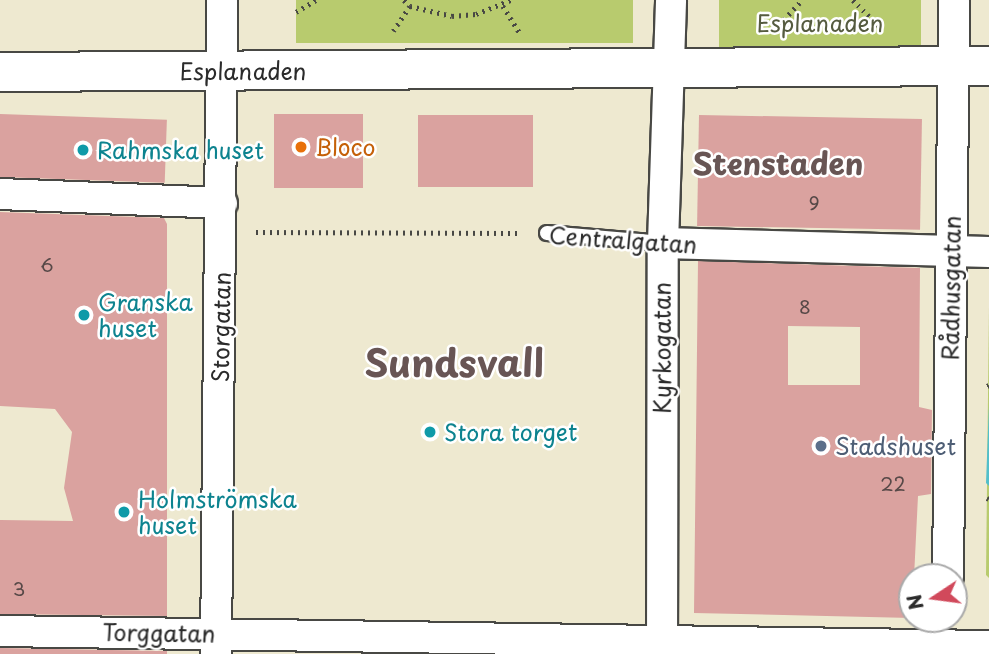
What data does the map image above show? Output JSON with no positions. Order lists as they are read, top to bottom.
{
  "streets": {
    "street": [
      "Esplanaden",
      "Centralgatan",
      "Rådhusgatan",
      "Storgatan",
      "Kyrkogatan",
      "Torggatan"
    ]
  },
  "crossings": [
    ["Esplanaden", "Rådhusgatan"],
    ["Esplanaden", "Storgatan"],
    ["Esplanaden", "Kyrkogatan"],
    ["Centralgatan", "Rådhusgatan"],
    ["Centralgatan", "Kyrkogatan"],
    ["Storgatan", "Torggatan"],
    ["Kyrkogatan", "Torggatan"]
  ],
  "districts": ["Stenstaden", "Sundsvall"],
  "parks": ["Esplanaden"],
  "places": [
    "Bloco",
    "Rahmska huset",
    "Granska huset",
    "Stora torget",
    "Stadshuset",
    "Holmströmska huset"
  ],
  "house_numbers": [
    "9",
    "6",
    "8",
    "22",
    "3"
  ],
  "north": "left"
}
